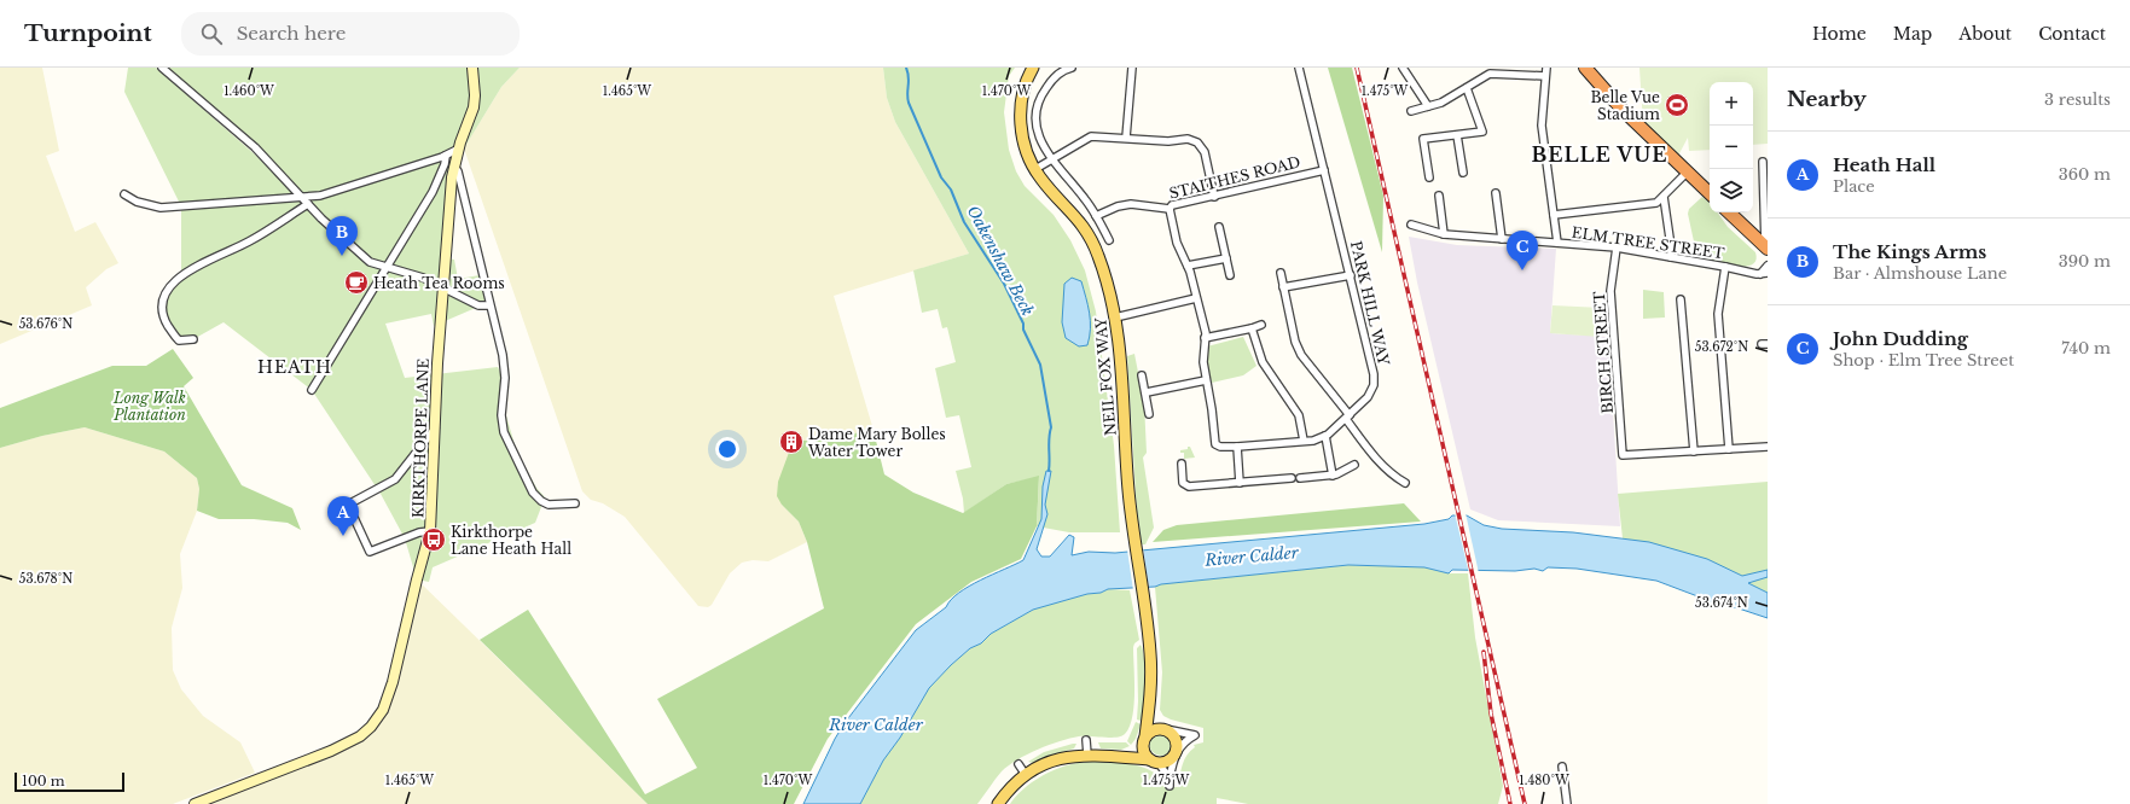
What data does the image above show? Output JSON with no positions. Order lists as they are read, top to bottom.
{
  "streets": {
    "main road": ["NEIL FOX WAY"],
    "street": [
      "STAITHES ROAD",
      "ELM TREE STREET",
      "PARK HILL WAY",
      "BIRCH STREET",
      "KIRKTHORPE LANE"
    ]
  },
  "crossings": [
    ["STAITHES ROAD", "PARK HILL WAY"],
    ["ELM TREE STREET", "BIRCH STREET"]
  ],
  "districts": ["BELLE VUE", "HEATH"],
  "water": ["Oakenshaw Beck", "River Calder"],
  "parks": ["Long Walk Plantation"],
  "places": {
    "sports": ["Belle Vue Stadium"],
    "cafe": ["Heath Tea Rooms"],
    "building": ["Dame Mary Bolles Water Tower"],
    "bus stop": ["Kirkthorpe Lane Heath Hall"]
  },
  "scale_bar": "100 m",
  "page": {
    "header": "Turnpoint",
    "search": "Search here",
    "nav": [
      "Home",
      "Map",
      "About",
      "Contact"
    ],
    "heading": ["Nearby", "3 results"],
    "map_buttons": ["+", "−"],
    "list": [
      {
        "mark": "A",
        "name": "Heath Hall",
        "note": "Place",
        "value": "360 m"
      },
      {
        "mark": "B",
        "name": "The Kings Arms",
        "note": "Bar · Almshouse Lane",
        "value": "390 m"
      },
      {
        "mark": "C",
        "name": "John Dudding",
        "note": "Shop · Elm Tree Street",
        "value": "740 m"
      }
    ],
    "pins": ["B", "C", "A"],
    "scale": "100 m"
  },
  "coordinates": [
    "1.460°W",
    "1.465°W",
    "1.470°W",
    "1.475°W",
    "53.676°N",
    "53.672°N",
    "53.678°N",
    "53.674°N",
    "1.480°W"
  ]
}
